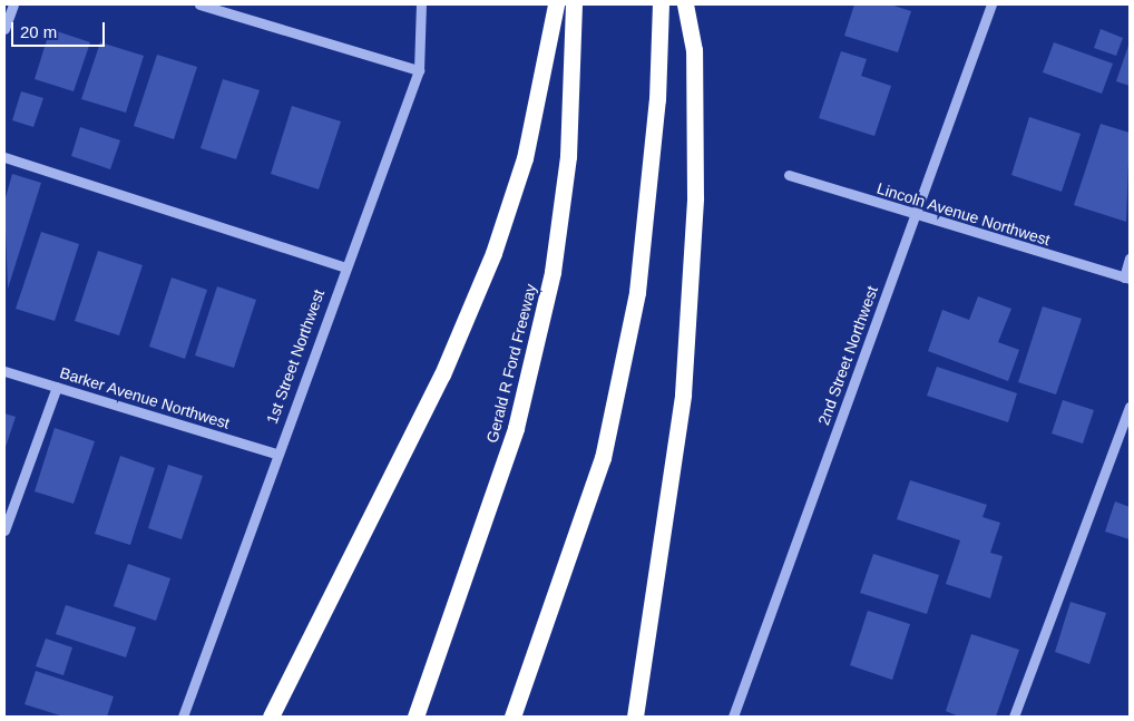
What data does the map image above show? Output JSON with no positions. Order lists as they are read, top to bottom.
{
  "streets": {
    "highway": ["Gerald R Ford Freeway"],
    "street": [
      "Lincoln Avenue Northwest",
      "2nd Street Northwest",
      "1st Street Northwest",
      "Barker Avenue Northwest"
    ]
  },
  "crossings": [
    ["Lincoln Avenue Northwest", "2nd Street Northwest"],
    ["1st Street Northwest", "Barker Avenue Northwest"]
  ],
  "scale_bar": "20 m"
}
